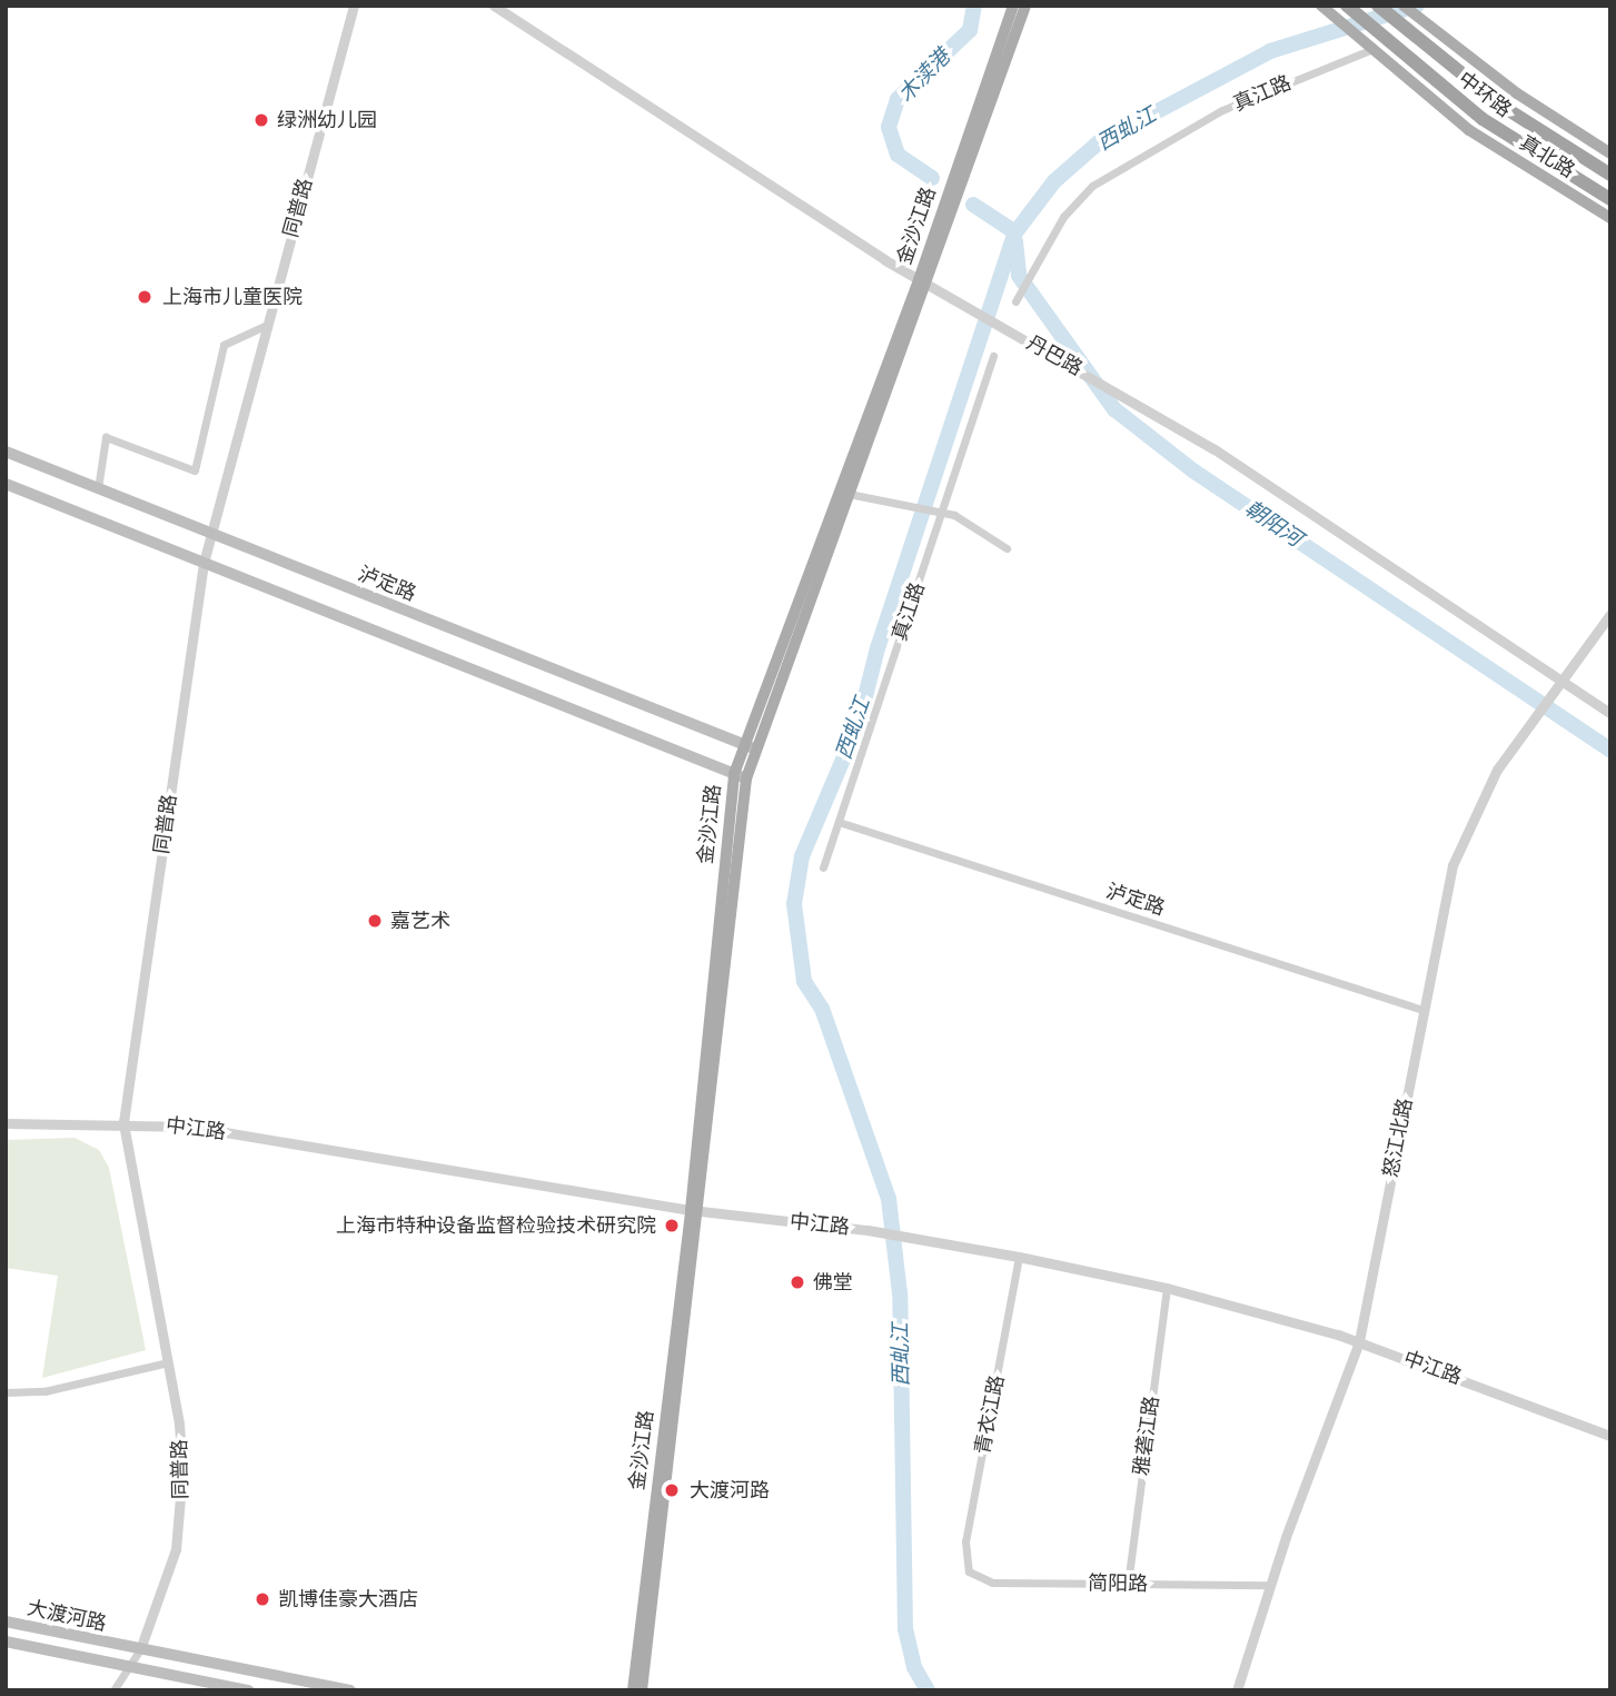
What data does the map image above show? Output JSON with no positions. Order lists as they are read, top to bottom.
{
  "streets": {
    "highway": ["中环路"],
    "main road": [
      "真北路",
      "金沙江路",
      "泸定路",
      "大渡河路"
    ],
    "street": [
      "真江路",
      "同普路",
      "丹巴路",
      "中江路",
      "怒江北路",
      "青衣江路",
      "雅砻江路",
      "简阳路"
    ]
  },
  "crossings": [
    ["真江路", "真北路"],
    ["真江路", "泸定路"],
    ["同普路", "泸定路"],
    ["同普路", "中江路"],
    ["同普路", "大渡河路"],
    ["金沙江路", "丹巴路"],
    ["金沙江路", "泸定路"],
    ["金沙江路", "中江路"],
    ["丹巴路", "怒江北路"],
    ["泸定路", "怒江北路"],
    ["中江路", "怒江北路"],
    ["中江路", "青衣江路"],
    ["中江路", "雅砻江路"],
    ["怒江北路", "简阳路"],
    ["青衣江路", "简阳路"],
    ["雅砻江路", "简阳路"]
  ],
  "water": ["木渎港", "西虬江", "朝阳河"],
  "places": [
    "绿洲幼儿园",
    "上海市儿童医院",
    "嘉艺术",
    "上海市特种设备监督检验技术研究院",
    "佛堂",
    "大渡河路",
    "凯博佳豪大酒店"
  ]
}
